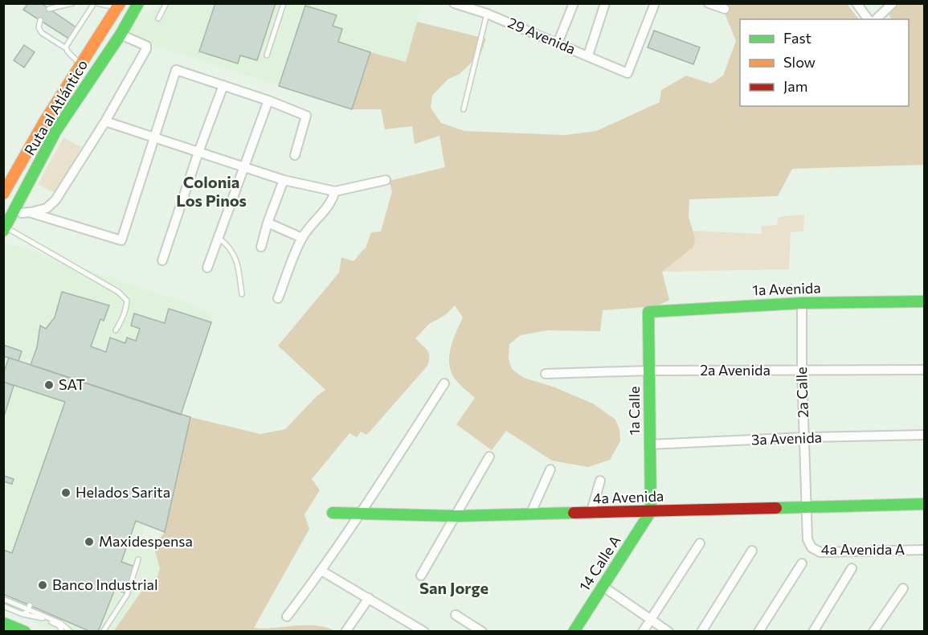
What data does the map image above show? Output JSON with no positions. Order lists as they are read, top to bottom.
{
  "streets": {
    "main road": [
      "Ruta al Atlántico",
      "1a Avenida",
      "1a Calle",
      "4a Avenida",
      "14 Calle A"
    ],
    "street": [
      "29 Avenida",
      "2a Avenida",
      "2a Calle",
      "3a Avenida",
      "4a Avenida A"
    ]
  },
  "crossings": [
    ["1a Avenida", "2a Calle"],
    ["1a Avenida", "1a Calle"],
    ["2a Avenida", "2a Calle"],
    ["2a Avenida", "1a Calle"],
    ["2a Calle", "3a Avenida"],
    ["2a Calle", "4a Avenida"],
    ["2a Calle", "4a Avenida A"],
    ["1a Calle", "3a Avenida"],
    ["1a Calle", "4a Avenida"],
    ["1a Calle", "14 Calle A"],
    ["4a Avenida", "14 Calle A"]
  ],
  "districts": ["Colonia Los Pinos", "San Jorge"],
  "places": [
    "SAT",
    "Helados Sarita",
    "Maxidespensa",
    "Banco Industrial"
  ],
  "legend": ["Fast", "Slow", "Jam"]
}
